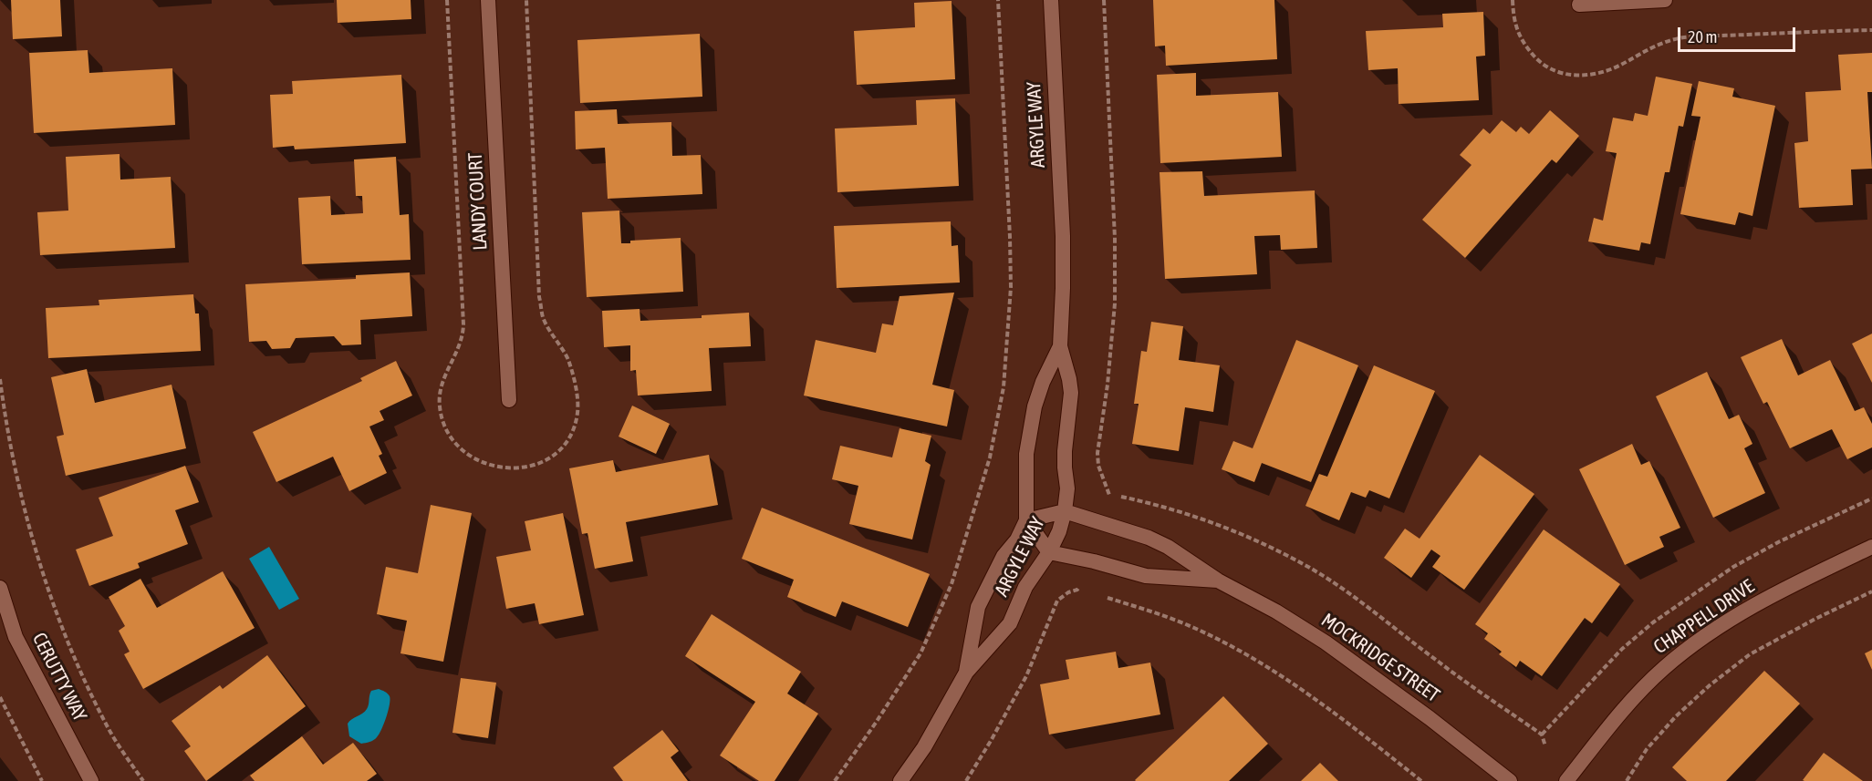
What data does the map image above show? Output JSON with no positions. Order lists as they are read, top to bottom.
{
  "streets": {
    "street": [
      "ARGYLE WAY",
      "LANDY COURT",
      "CHAPPELL DRIVE",
      "MOCKRIDGE STREET",
      "CERUTTY WAY"
    ]
  },
  "crossings": [
    ["ARGYLE WAY", "MOCKRIDGE STREET"]
  ],
  "scale_bar": "20 m"
}
